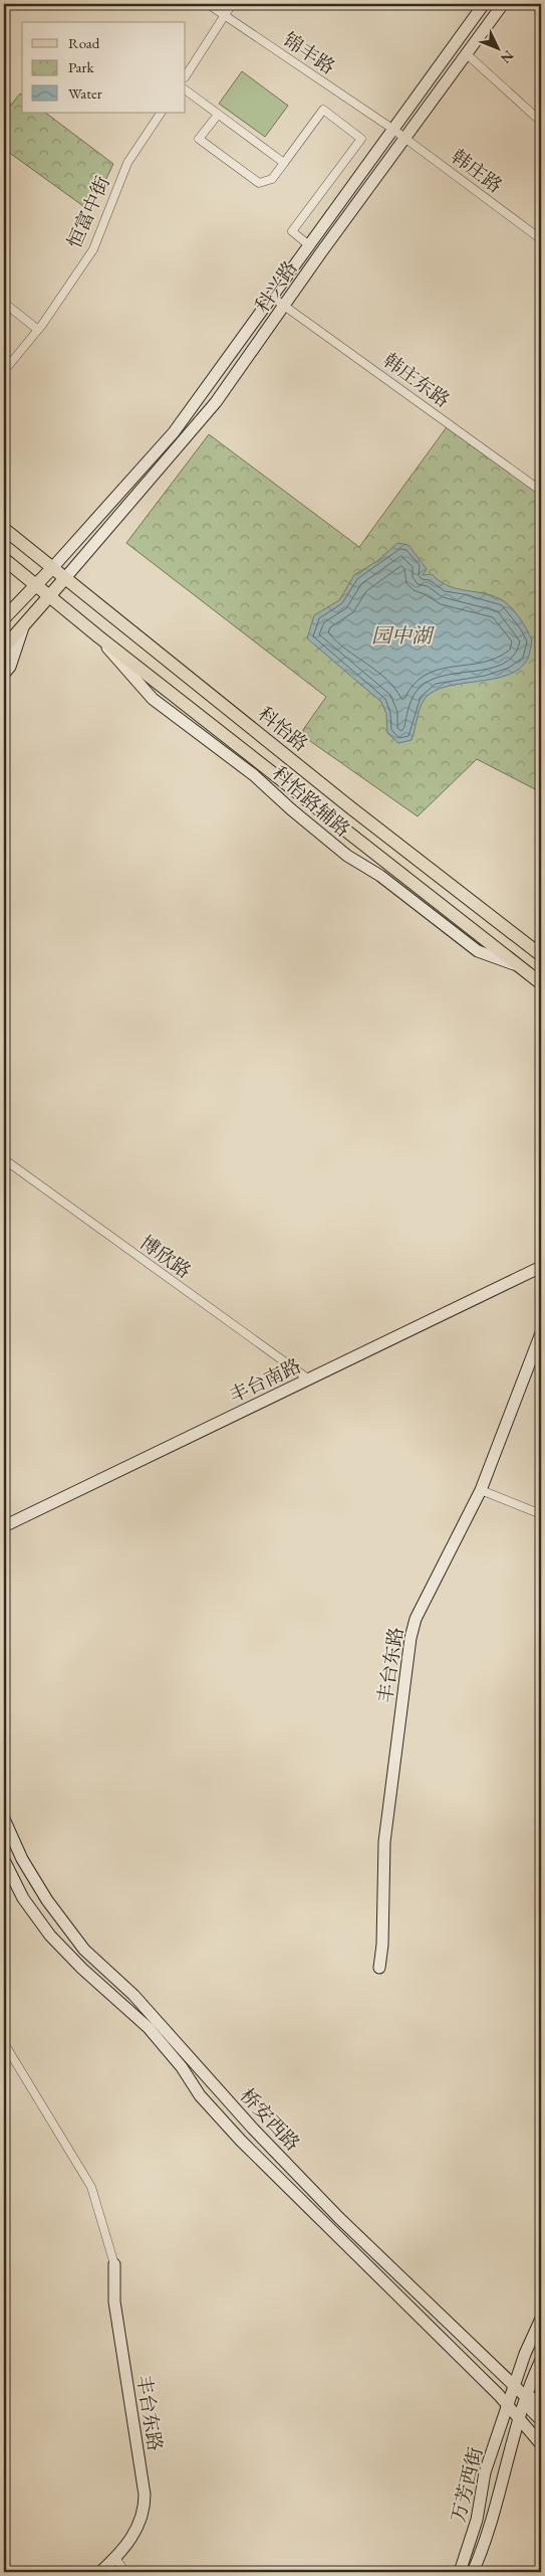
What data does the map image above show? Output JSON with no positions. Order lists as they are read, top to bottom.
{
  "streets": {
    "main road": [
      "科兴路",
      "科怡路",
      "科怡路辅路",
      "丰台南路",
      "丰台东路",
      "桥安西路",
      "万芳西街"
    ],
    "street": [
      "锦丰路",
      "韩庄路",
      "恒富中街",
      "韩庄东路",
      "博欣路"
    ]
  },
  "crossings": [
    ["锦丰路", "韩庄路"],
    ["锦丰路", "科兴路"],
    ["韩庄路", "科兴路"],
    ["科兴路", "韩庄东路"],
    ["科兴路", "科怡路"],
    ["科怡路", "科怡路辅路"],
    ["博欣路", "丰台南路"],
    ["桥安西路", "万芳西街"]
  ],
  "water": ["园中湖"],
  "legend": ["Road", "Park", "Water"],
  "north": "bottom right"
}
